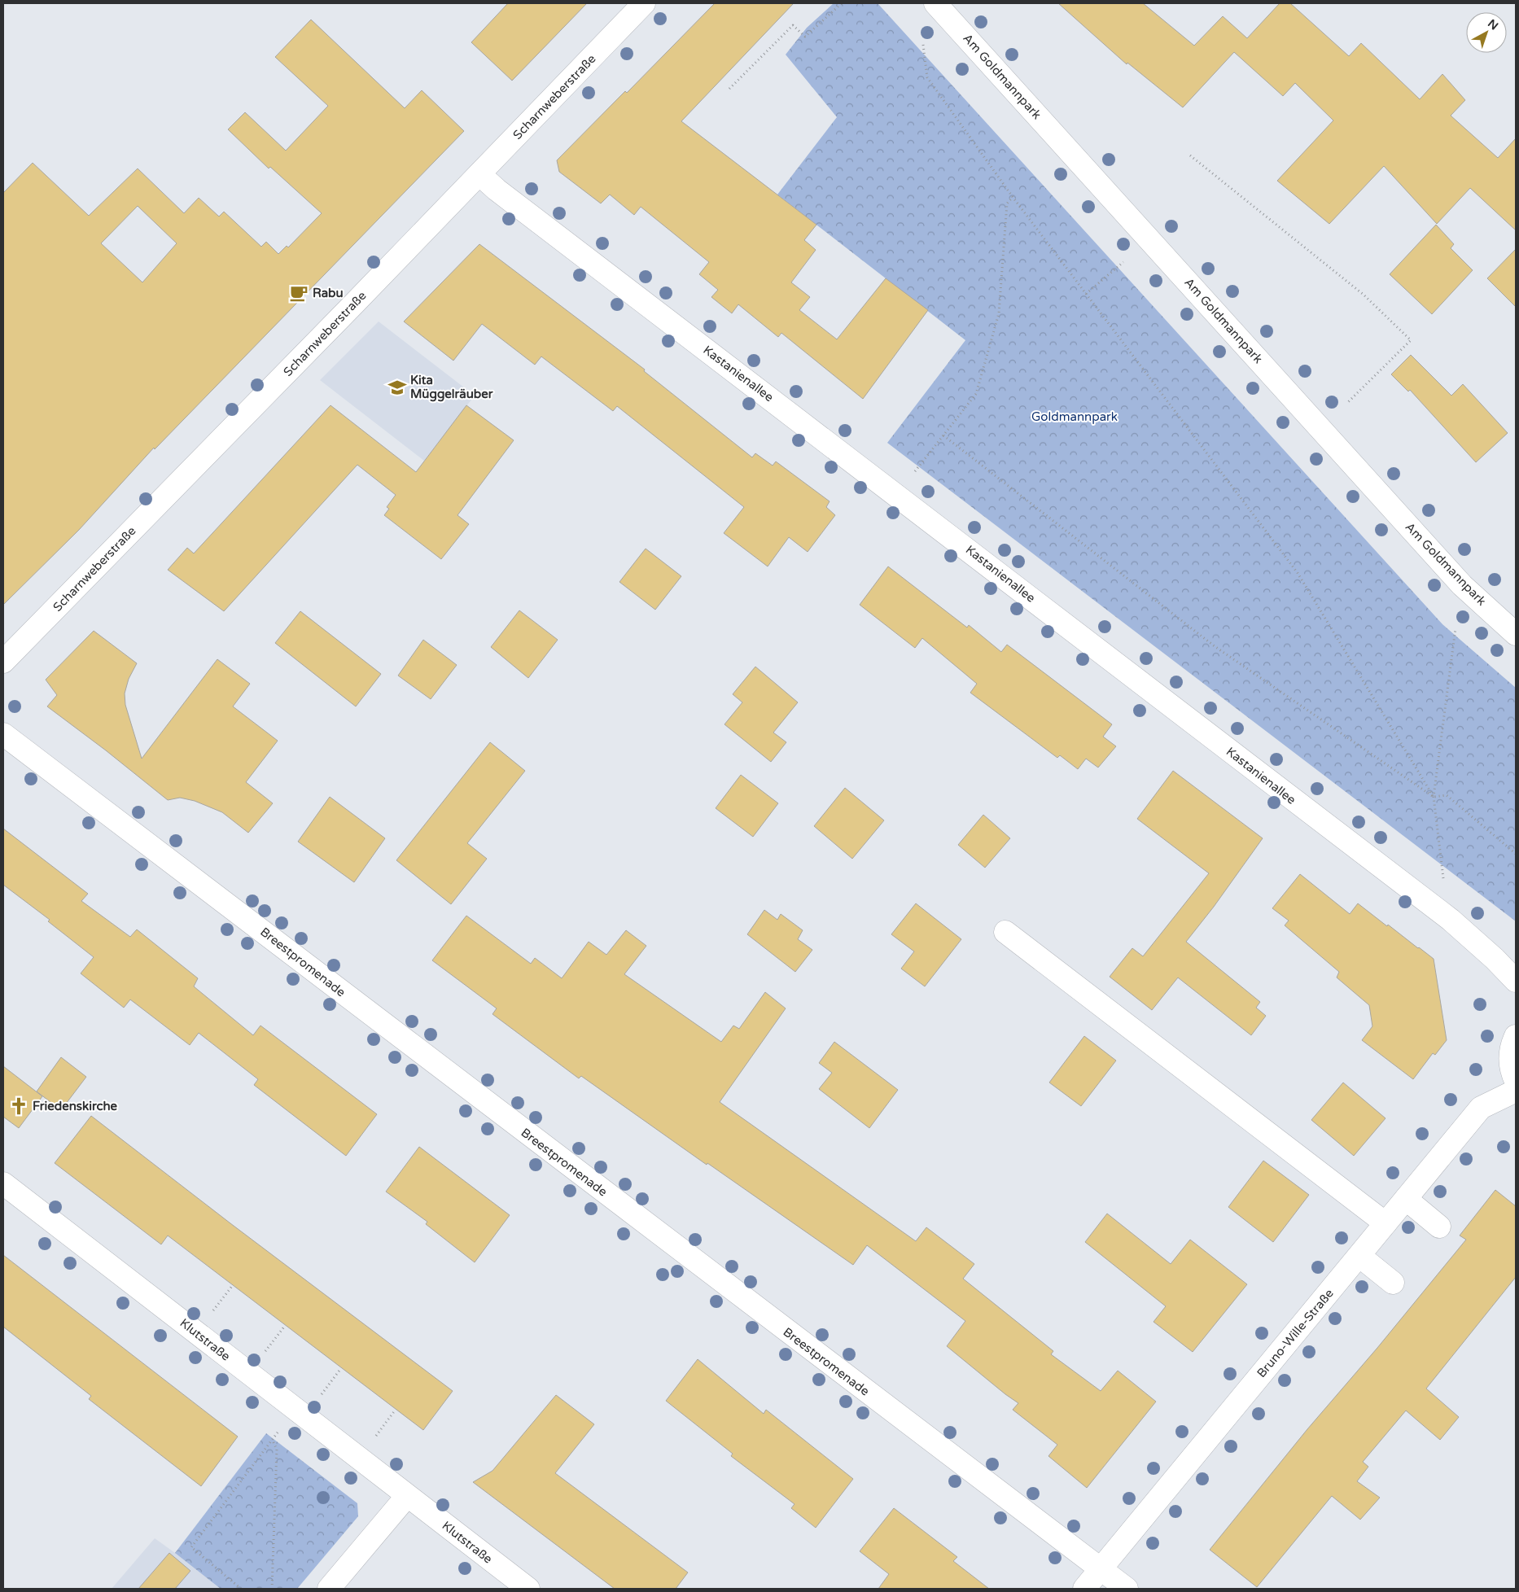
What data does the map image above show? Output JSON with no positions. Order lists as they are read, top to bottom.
{
  "streets": {
    "street": [
      "Am Goldmannpark",
      "Scharnweberstraße",
      "Kastanienallee",
      "Breestpromenade",
      "Bruno-Wille-Straße",
      "Klutstraße"
    ]
  },
  "crossings": [
    ["Scharnweberstraße", "Kastanienallee"],
    ["Breestpromenade", "Bruno-Wille-Straße"]
  ],
  "parks": ["Goldmannpark"],
  "places": {
    "cafe": ["Rabu"],
    "school or university": ["Kita Müggelräuber"],
    "church": ["Friedenskirche"]
  },
  "north": "top right"
}
